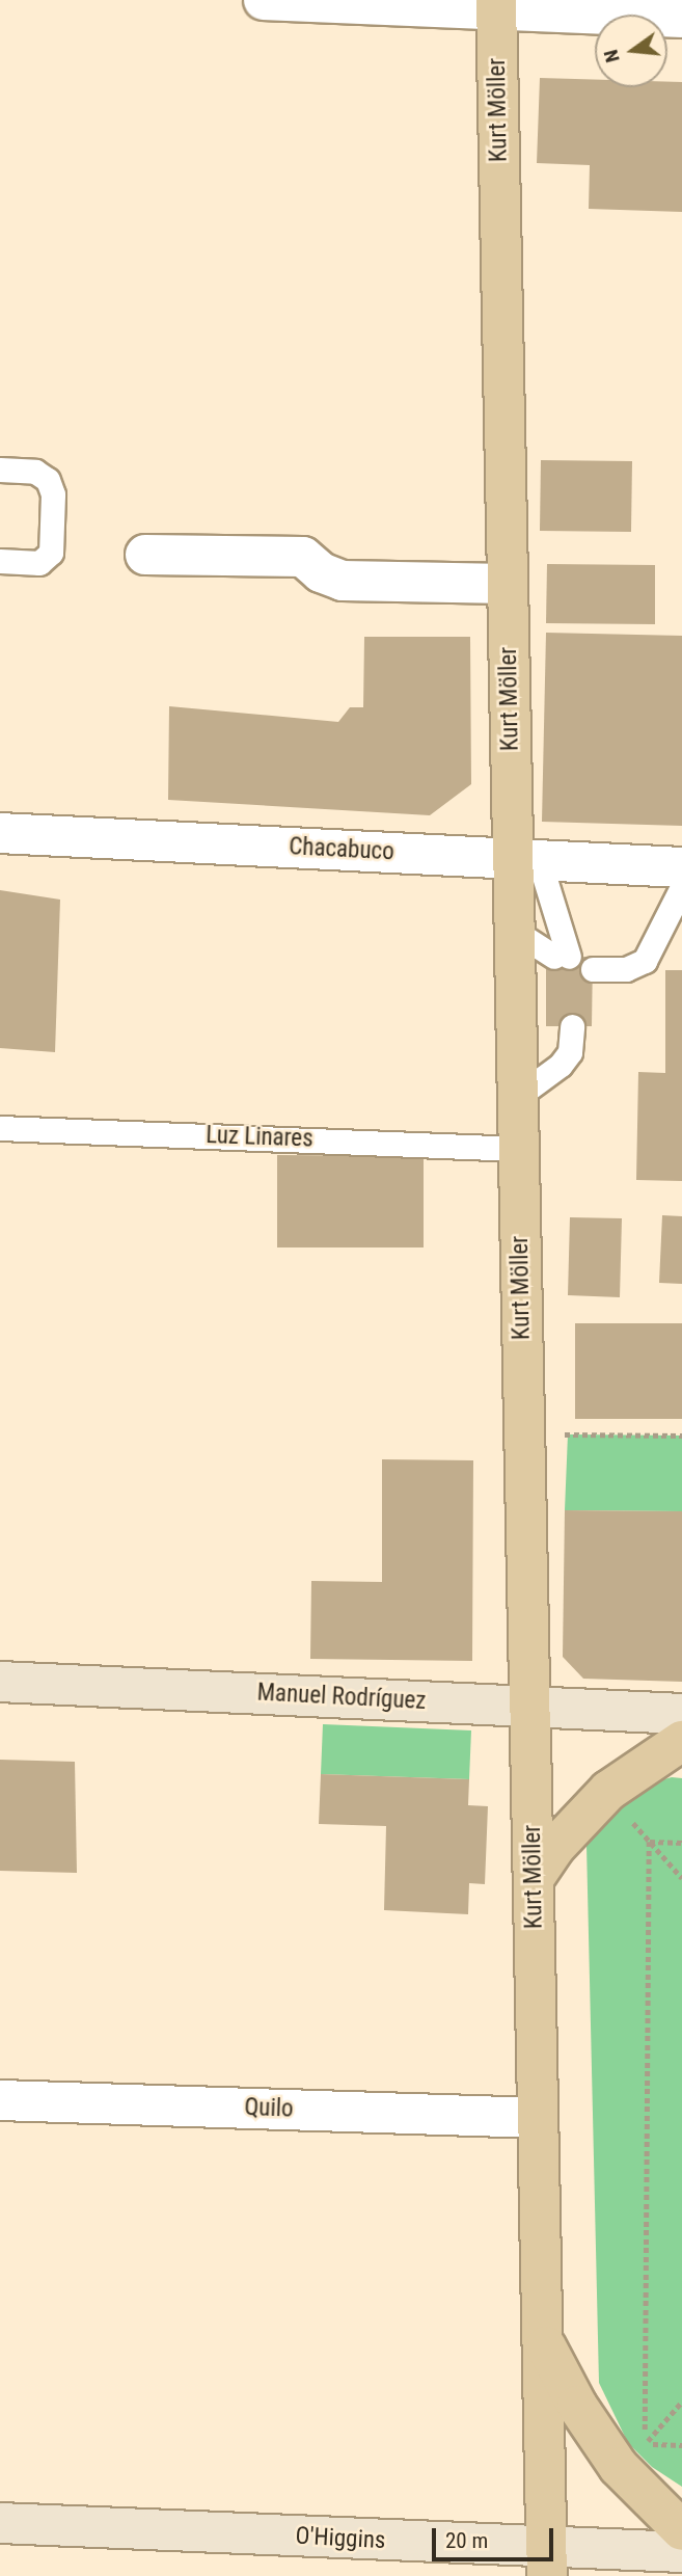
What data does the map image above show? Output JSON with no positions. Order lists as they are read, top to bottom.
{
  "streets": {
    "main road": ["Kurt Möller", "Manuel Rodríguez", "O'Higgins"],
    "street": ["Chacabuco", "Quilo"],
    "lane": ["Luz Linares"]
  },
  "crossings": [
    ["Kurt Möller", "Chacabuco"],
    ["Kurt Möller", "Luz Linares"],
    ["Kurt Möller", "Manuel Rodríguez"],
    ["Kurt Möller", "Quilo"],
    ["Kurt Möller", "O'Higgins"]
  ],
  "scale_bar": "20 m",
  "north": "left"
}
